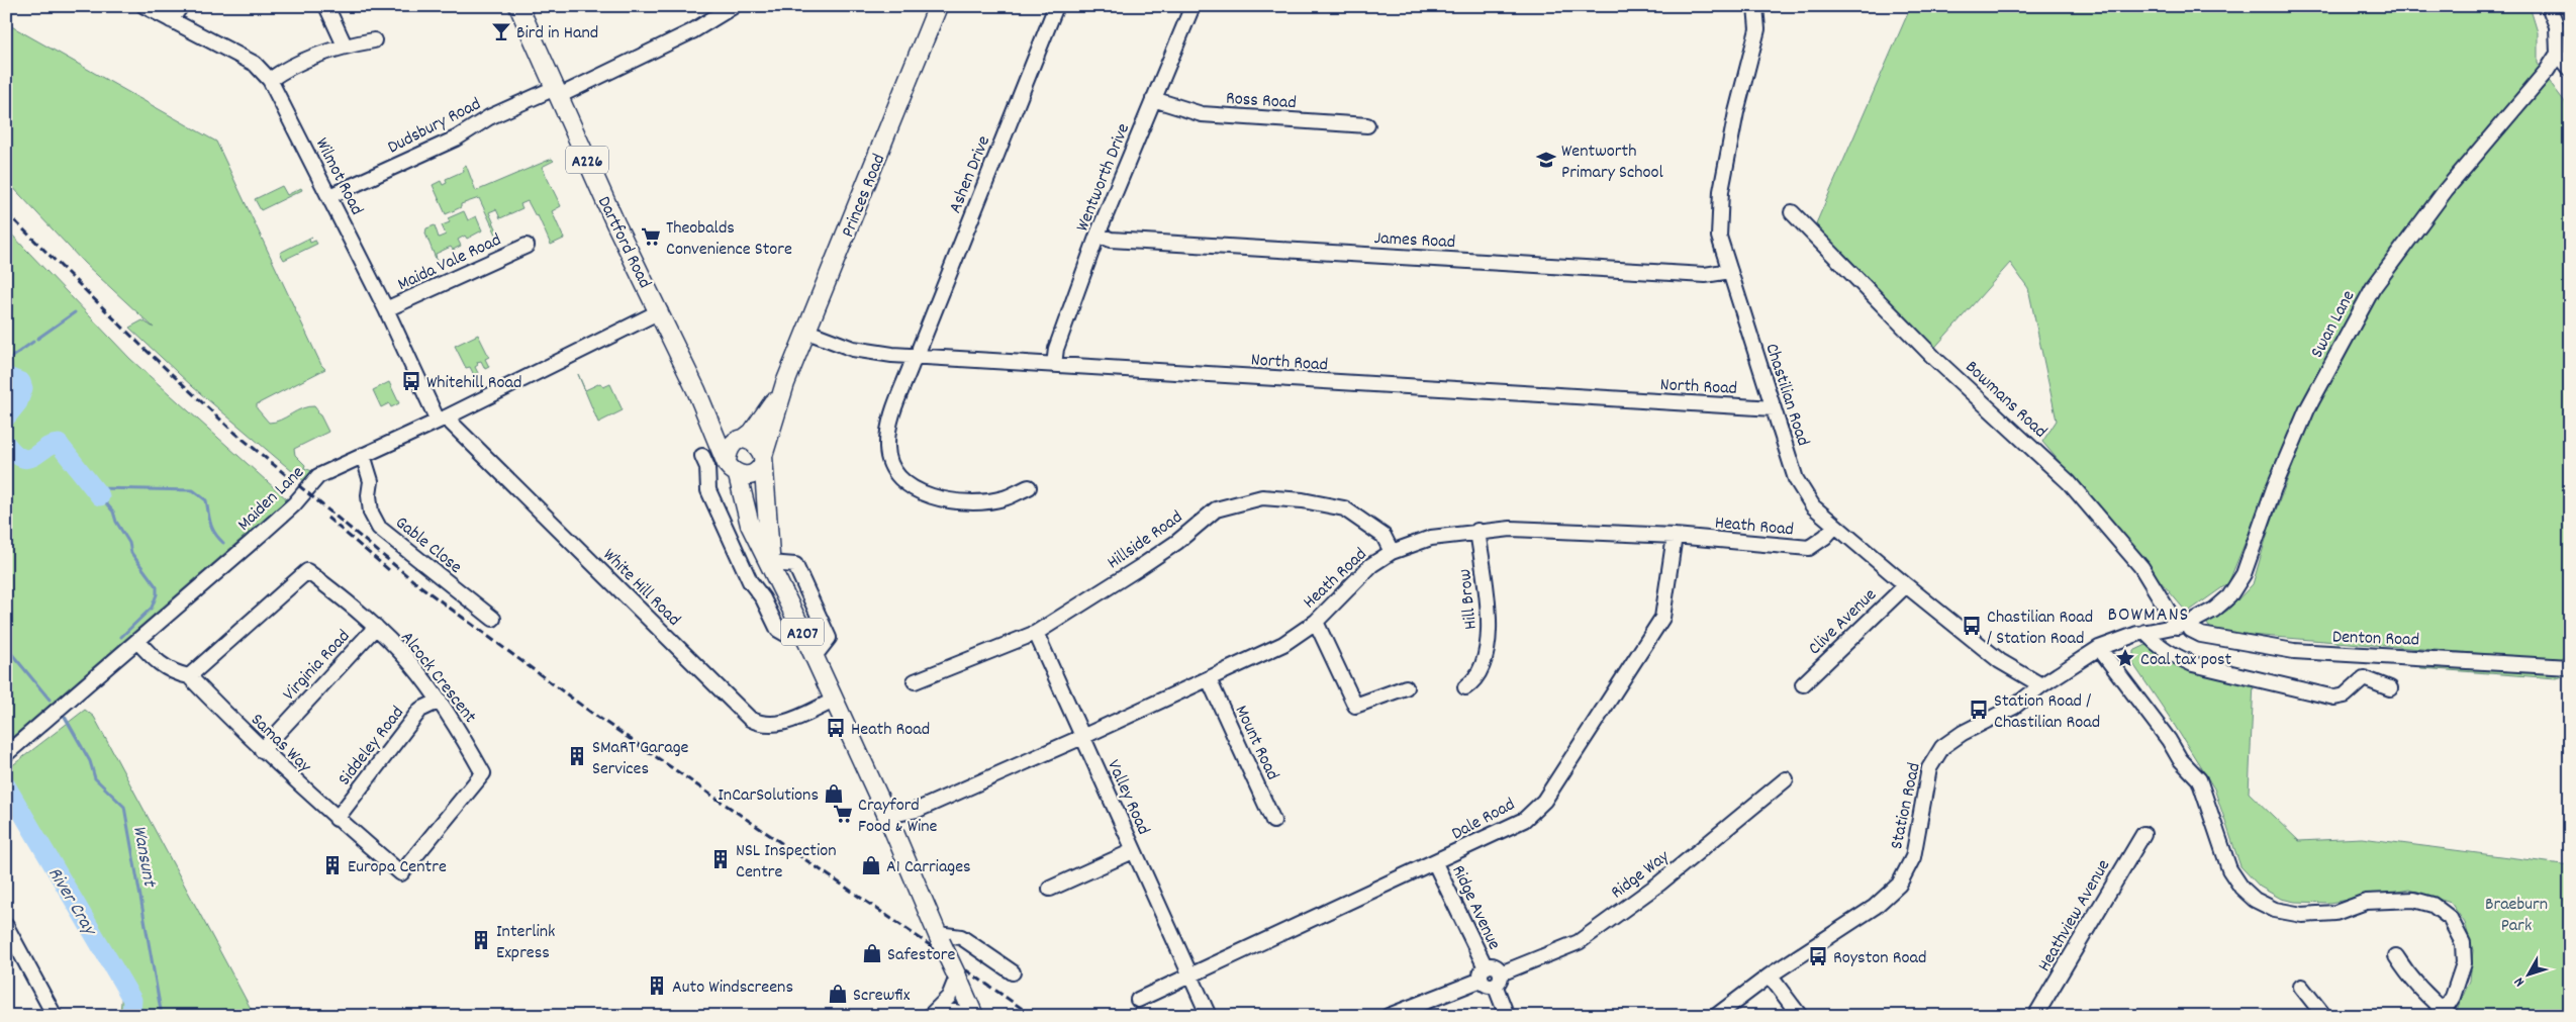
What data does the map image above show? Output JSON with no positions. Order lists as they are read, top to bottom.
{
  "streets": {
    "main road": [
      "A226",
      "Princes Road",
      "Dartford Road",
      "A207"
    ],
    "street": [
      "Ross Road",
      "Dudsbury Road",
      "Ashen Drive",
      "Wilmot Road",
      "Wentworth Drive",
      "James Road",
      "Maida Vale Road",
      "Swan Lane",
      "North Road",
      "Chastilian Road",
      "Bowmans Road",
      "Maiden Lane",
      "Heath Road",
      "Hillside Road",
      "Gable Close",
      "White Hill Road",
      "Hill Brow",
      "Clive Avenue",
      "Denton Road",
      "Virginia Road",
      "Alcock Crescent",
      "Samas Way",
      "Mount Road",
      "Siddeley Road",
      "Valley Road",
      "Station Road",
      "Dale Road",
      "Ridge Way",
      "Ridge Avenue",
      "Heathview Avenue"
    ]
  },
  "crossings": [
    ["Ross Road", "Wentworth Drive"],
    ["Dudsbury Road", "Wilmot Road"],
    ["Dudsbury Road", "Dartford Road"],
    ["Ashen Drive", "North Road"],
    ["Wilmot Road", "Maida Vale Road"],
    ["Wilmot Road", "Maiden Lane"],
    ["Wilmot Road", "White Hill Road"],
    ["Wentworth Drive", "James Road"],
    ["Wentworth Drive", "North Road"],
    ["Princes Road", "Dartford Road"],
    ["Princes Road", "North Road"],
    ["Princes Road", "A207"],
    ["James Road", "Chastilian Road"],
    ["Dartford Road", "Maiden Lane"],
    ["Dartford Road", "A207"],
    ["Swan Lane", "Bowmans Road"],
    ["Swan Lane", "Denton Road"],
    ["Swan Lane", "Station Road"],
    ["North Road", "Chastilian Road"],
    ["Chastilian Road", "Heath Road"],
    ["Chastilian Road", "Clive Avenue"],
    ["Chastilian Road", "Station Road"],
    ["Bowmans Road", "Denton Road"],
    ["Bowmans Road", "Station Road"],
    ["Maiden Lane", "Gable Close"],
    ["Maiden Lane", "White Hill Road"],
    ["Maiden Lane", "Samas Way"],
    ["Heath Road", "Hillside Road"],
    ["Heath Road", "Hill Brow"],
    ["Heath Road", "A207"],
    ["Heath Road", "Mount Road"],
    ["Heath Road", "Valley Road"],
    ["Heath Road", "Dale Road"],
    ["Hillside Road", "Valley Road"],
    ["White Hill Road", "A207"],
    ["Denton Road", "Station Road"],
    ["Virginia Road", "Alcock Crescent"],
    ["Virginia Road", "Samas Way"],
    ["Alcock Crescent", "Samas Way"],
    ["Alcock Crescent", "Siddeley Road"],
    ["Samas Way", "Siddeley Road"],
    ["Valley Road", "Dale Road"],
    ["Dale Road", "Ridge Avenue"],
    ["Ridge Way", "Ridge Avenue"]
  ],
  "districts": ["BOWMANS"],
  "water": ["Wansunt", "River Cray"],
  "parks": ["Braeburn Park"],
  "places": {
    "bar": ["Bird in Hand"],
    "school or university": ["Wentworth Primary School"],
    "supermarket": ["Theobalds Convenience Store", "Crayford Food & Wine"],
    "bus stop": [
      "Whitehill Road",
      "Chastilian Road / Station Road",
      "Station Road / Chastilian Road",
      "Heath Road",
      "Royston Road"
    ],
    "place": ["Coal tax post"],
    "building": [
      "SMaRT Garage Services",
      "NSL Inspection Centre",
      "Europa Centre",
      "Interlink Express",
      "Auto Windscreens"
    ],
    "shop": [
      "InCarSolutions",
      "A1 Carriages",
      "Safestore",
      "Screwfix"
    ]
  },
  "north": "bottom left"
}
